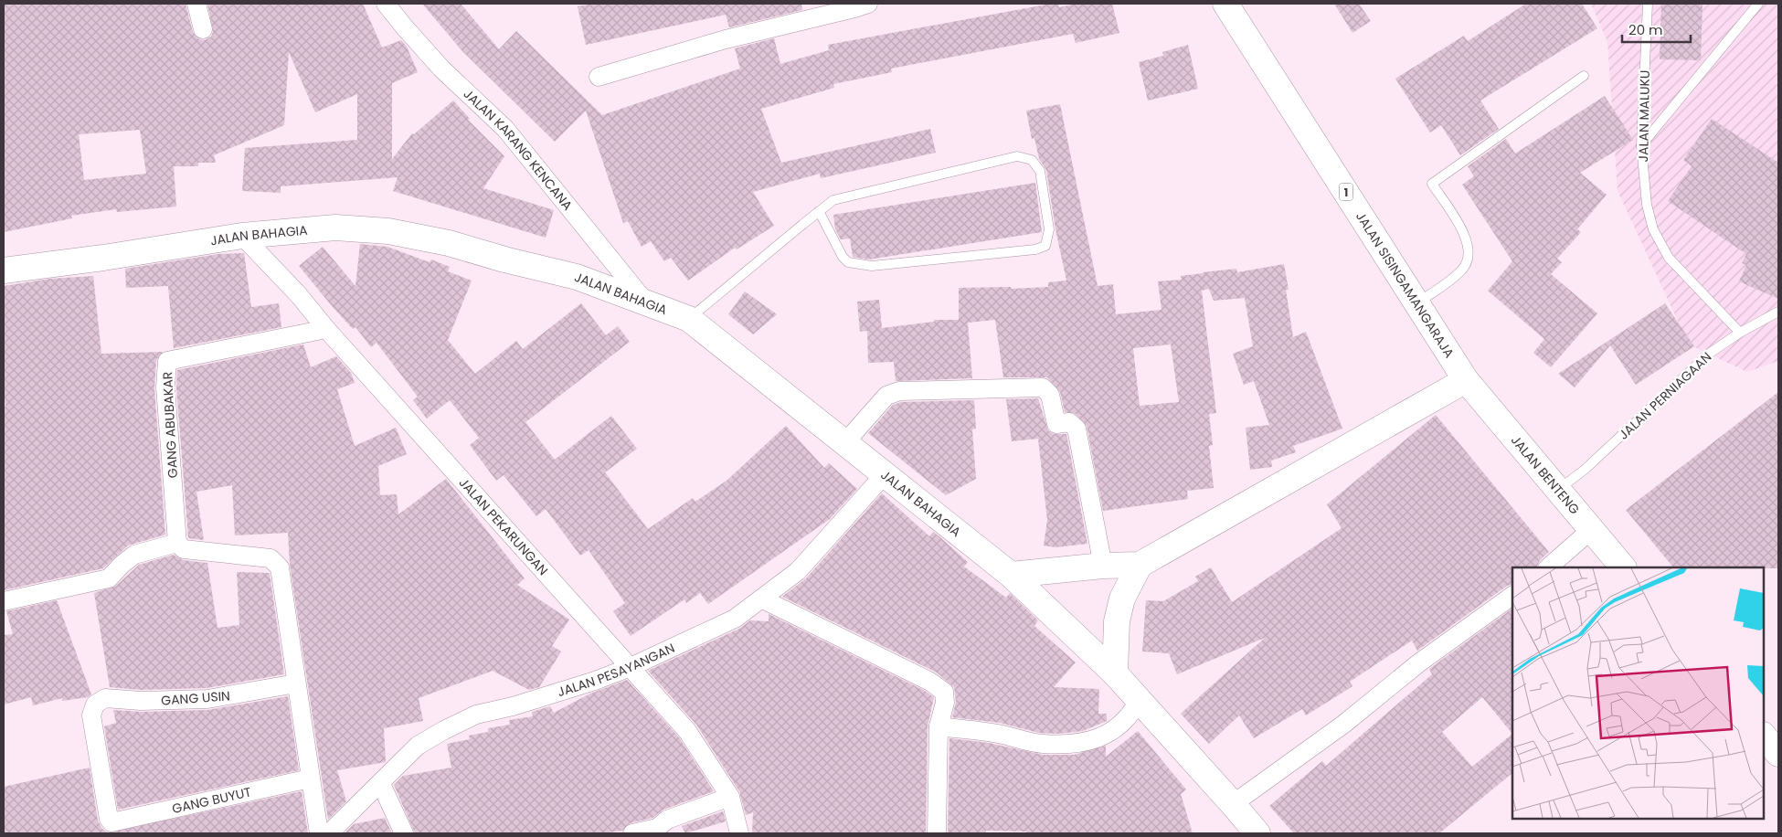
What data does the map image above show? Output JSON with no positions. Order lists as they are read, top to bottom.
{
  "streets": {
    "main road": [
      "1",
      "JALAN BAHAGIA",
      "JALAN SISINGAMANGARAJA",
      "JALAN BENTENG"
    ],
    "street": [
      "JALAN KARANG KENCANA",
      "GANG ABUBAKAR",
      "JALAN PEKARUNGAN",
      "JALAN PESAYANGAN",
      "GANG USIN",
      "GANG BUYUT"
    ],
    "lane": ["JALAN MALUKU", "JALAN PERNIAGAAN"]
  },
  "crossings": [
    ["JALAN MALUKU", "JALAN PERNIAGAAN"],
    ["JALAN KARANG KENCANA", "JALAN BAHAGIA"],
    ["JALAN BAHAGIA", "JALAN PEKARUNGAN"],
    ["JALAN BAHAGIA", "JALAN PESAYANGAN"],
    ["JALAN SISINGAMANGARAJA", "JALAN BENTENG"],
    ["JALAN PERNIAGAAN", "JALAN BENTENG"],
    ["GANG ABUBAKAR", "JALAN PEKARUNGAN"],
    ["JALAN PEKARUNGAN", "JALAN PESAYANGAN"],
    ["GANG USIN", "GANG BUYUT"]
  ],
  "scale_bar": "20 m"
}
